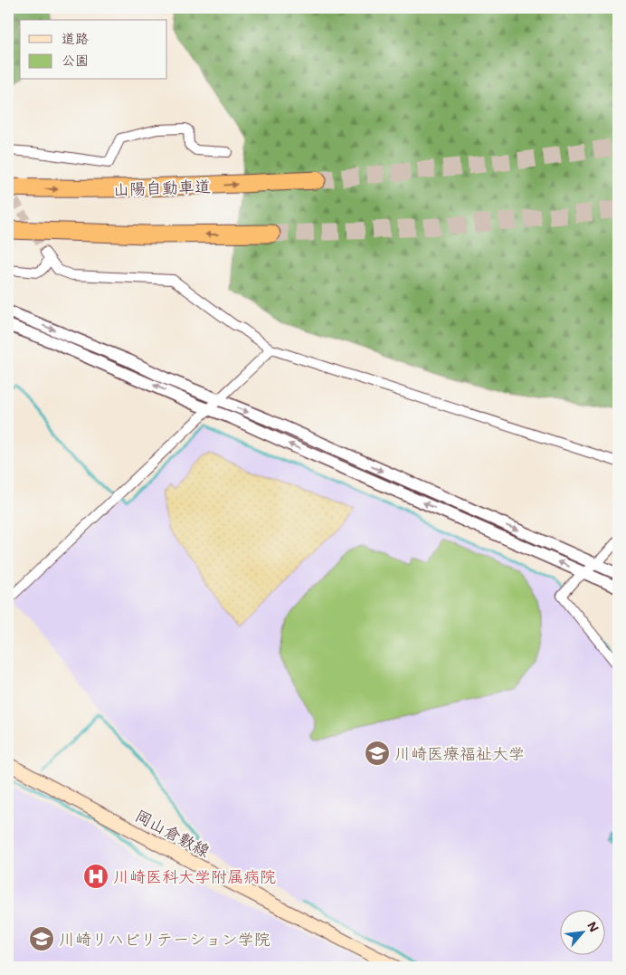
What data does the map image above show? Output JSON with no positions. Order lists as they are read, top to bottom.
{
  "streets": {
    "highway": ["山陽自動車道"],
    "main road": ["岡山倉敷線"]
  },
  "places": {
    "school or university": ["川崎医療福祉大学", "川崎リハビリテーション学院"],
    "hospital": ["川崎医科大学附属病院"]
  },
  "legend": ["道路", "公園"],
  "north": "top right"
}
